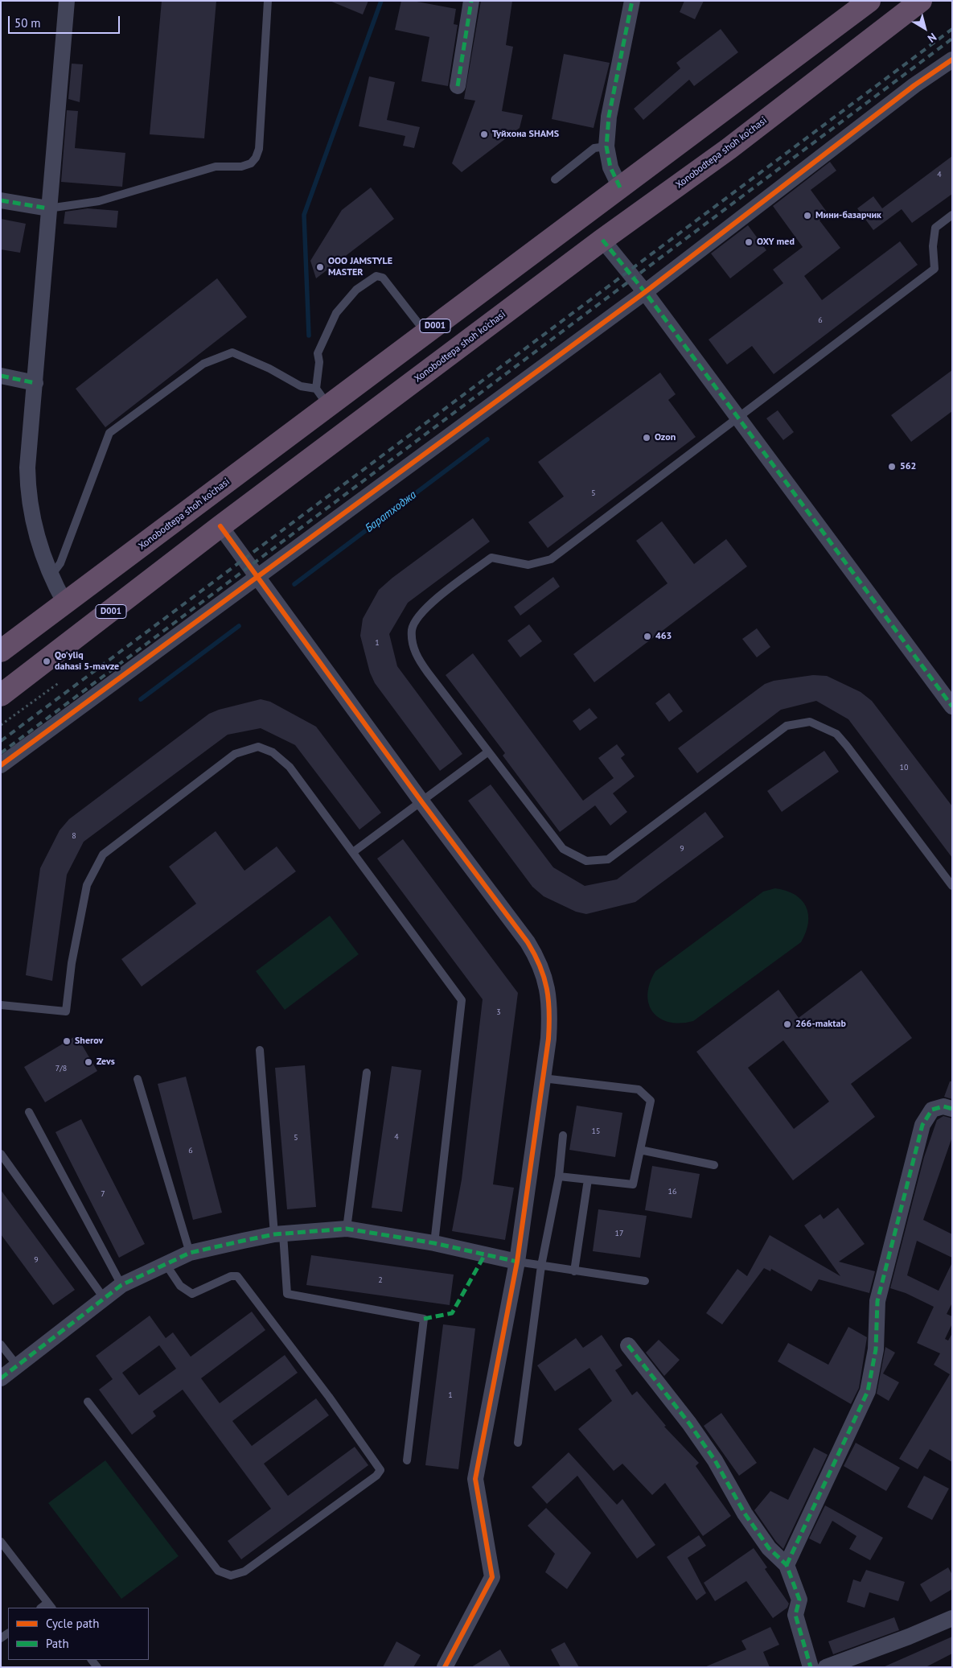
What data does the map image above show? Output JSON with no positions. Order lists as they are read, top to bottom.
{
  "streets": {
    "highway": ["Xonobodtepa shoh ko'chasi", "D001"]
  },
  "water": ["Баратходжа"],
  "places": [
    "Туйхона SHAMS",
    "Мини-базарчик",
    "OXY med",
    "OOO JAMSTYLE MASTER",
    "Ozon",
    "562",
    "463",
    "Qo'yliq dahasi 5-mavze",
    "266-maktab",
    "Sherov",
    "Zevs"
  ],
  "house_numbers": [
    "4",
    "6",
    "5",
    "1",
    "10",
    "8",
    "9",
    "3",
    "7/8",
    "15",
    "4",
    "5",
    "6",
    "16",
    "7",
    "17",
    "9",
    "2",
    "1"
  ],
  "legend": ["Cycle path", "Path"],
  "scale_bar": "50 m",
  "north": "bottom right"
}
